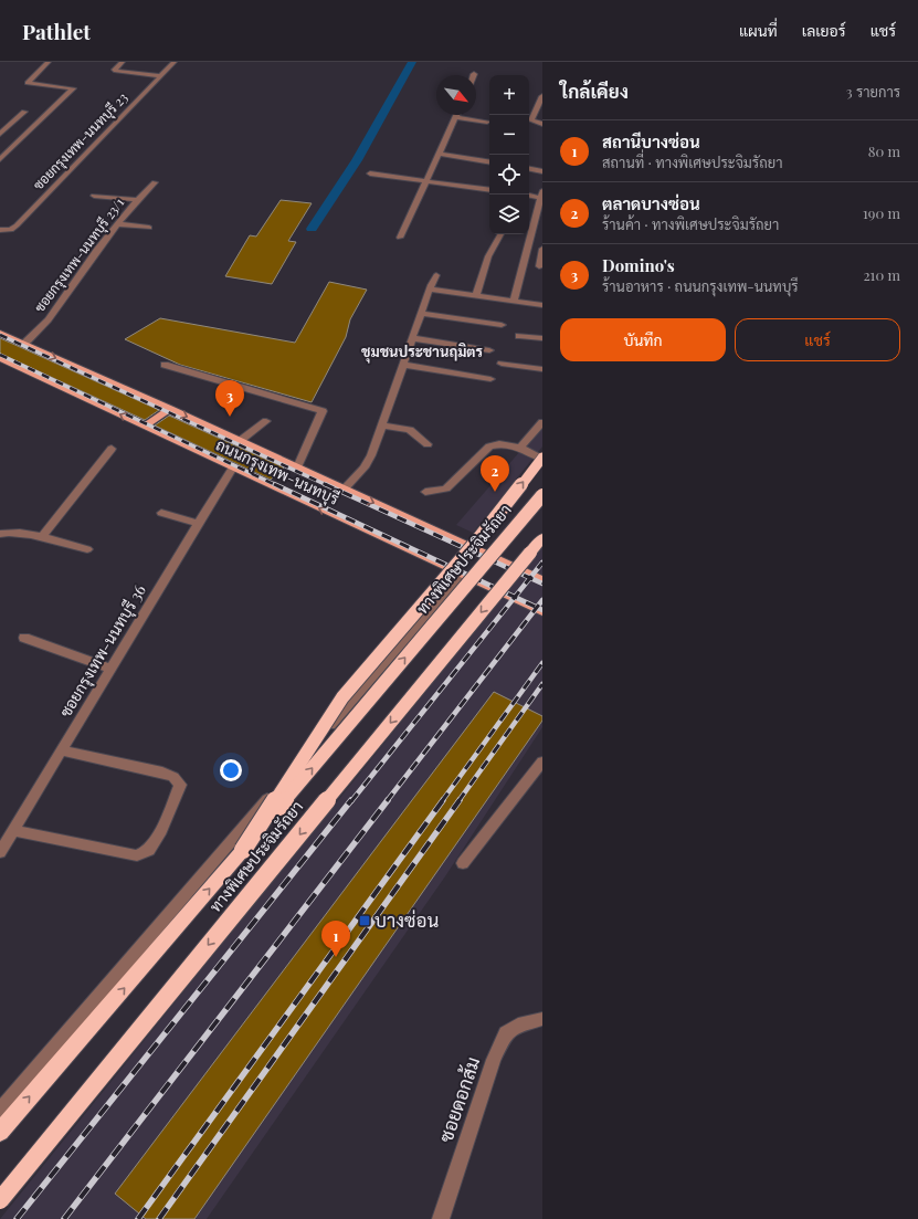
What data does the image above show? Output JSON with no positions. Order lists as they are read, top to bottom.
{
  "streets": {
    "highway": ["ทางพิเศษประจิมรัถยา"],
    "main road": ["ถนนกรุงเทพ-นนทบุรี"],
    "street": [
      "ซอยกรุงเทพ-นนทบุรี 23",
      "ซอยกรุงเทพ-นนทบุรี 23/1",
      "ซอยกรุงเทพ-นนทบุรี 36",
      "ซอยดอกส้ม"
    ]
  },
  "crossings": [
    ["ซอยกรุงเทพ-นนทบุรี 23/1", "ถนนกรุงเทพ-นนทบุรี"],
    ["ถนนกรุงเทพ-นนทบุรี", "ซอยกรุงเทพ-นนทบุรี 36"]
  ],
  "districts": ["ชุมชนประชานฤมิตร"],
  "places": {
    "transit": ["บางซ่อน"]
  },
  "north": "bottom right",
  "page": {
    "header": "Pathlet",
    "nav": ["แผนที่", "เลเยอร์", "แชร์"],
    "heading": ["ใกล้เคียง", "3 รายการ"],
    "map_buttons": ["+", "−"],
    "list": [
      {
        "mark": "1",
        "name": "สถานีบางซ่อน",
        "note": "สถานที่ · ทางพิเศษประจิมรัถยา",
        "value": "80 m"
      },
      {
        "mark": "2",
        "name": "ตลาดบางซ่อน",
        "note": "ร้านค้า · ทางพิเศษประจิมรัถยา",
        "value": "190 m"
      },
      {
        "mark": "3",
        "name": "Domino's",
        "note": "ร้านอาหาร · ถนนกรุงเทพ-นนทบุรี",
        "value": "210 m"
      }
    ],
    "buttons": ["บันทึก", "แชร์"],
    "pins": ["3", "2", "1"]
  }
}
